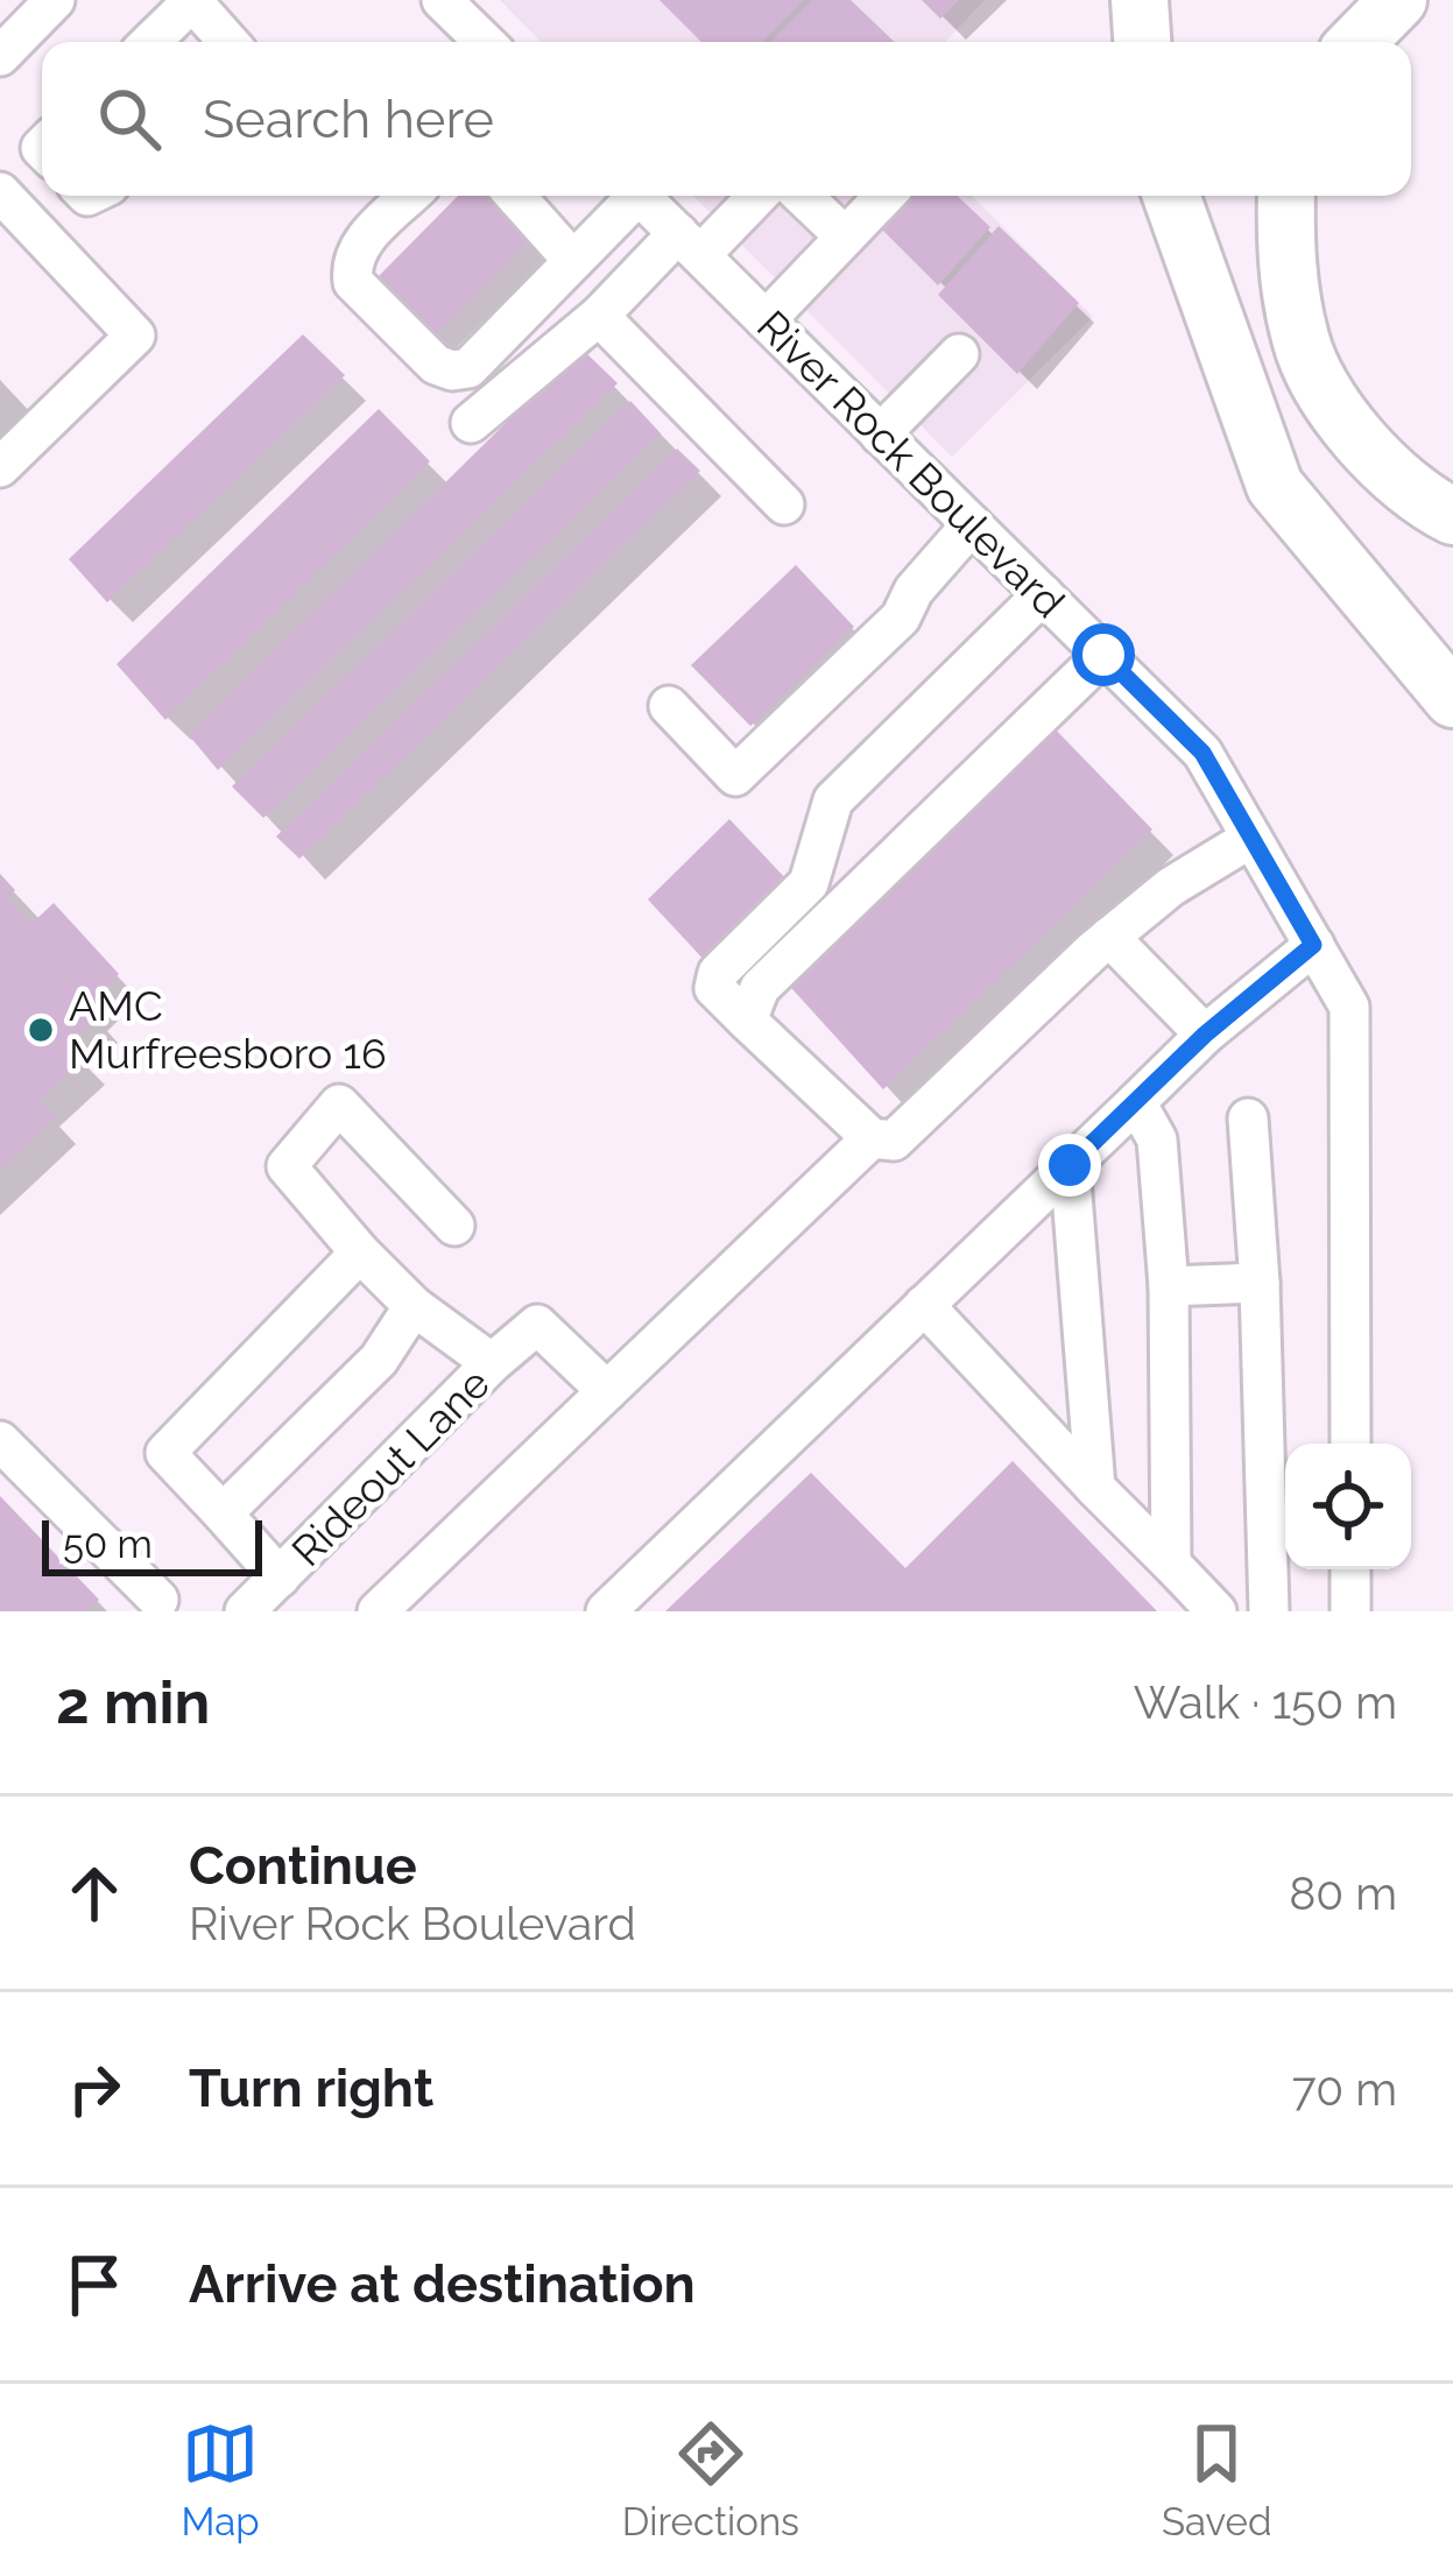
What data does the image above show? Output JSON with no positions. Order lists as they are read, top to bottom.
{
  "streets": {
    "street": ["River Rock Boulevard", "Rideout Lane"]
  },
  "places": ["AMC Murfreesboro 16"],
  "scale_bar": "50 m",
  "page": {
    "search": "Search here",
    "scale": "50 m",
    "heading": ["2 min", "Walk · 150 m"],
    "list": [
      ["Continue", "River Rock Boulevard", "80 m"],
      ["Turn right", "70 m"],
      "Arrive at destination"
    ],
    "nav": ["Map", "Directions", "Saved"]
  }
}
